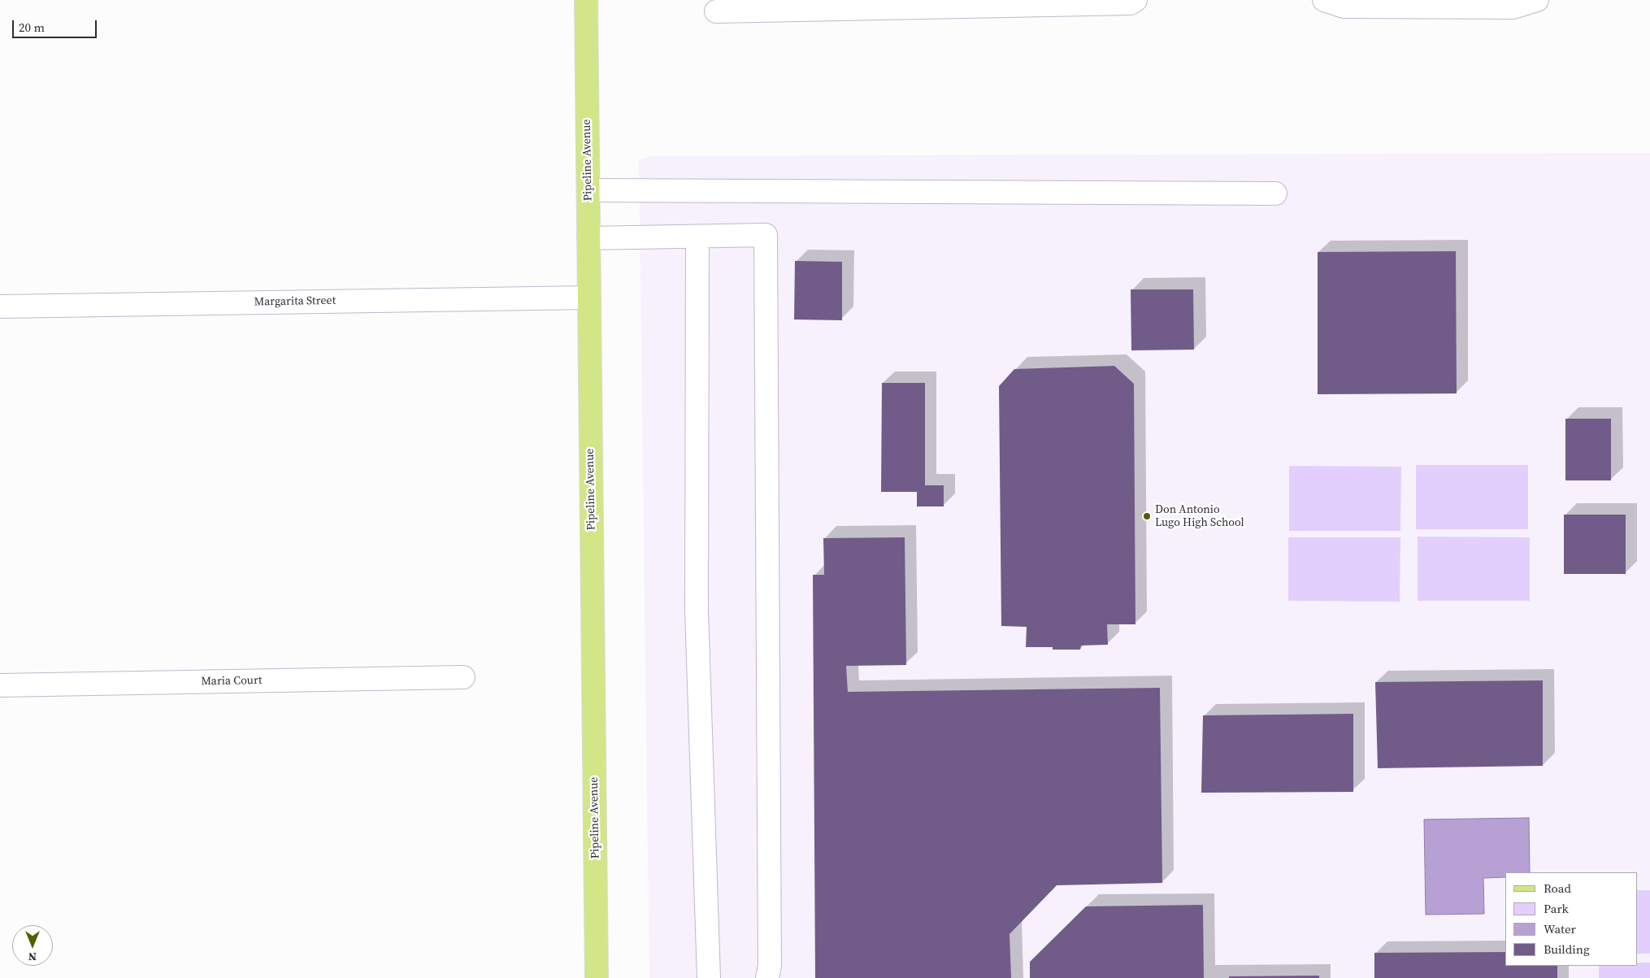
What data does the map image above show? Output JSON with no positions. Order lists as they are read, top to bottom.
{
  "streets": {
    "main road": ["Pipeline Avenue"],
    "street": ["Margarita Street", "Maria Court"]
  },
  "crossings": [
    ["Pipeline Avenue", "Margarita Street"]
  ],
  "places": ["Don Antonio Lugo High School"],
  "legend": [
    "Road",
    "Park",
    "Water",
    "Building"
  ],
  "scale_bar": "20 m",
  "north": "bottom"
}
